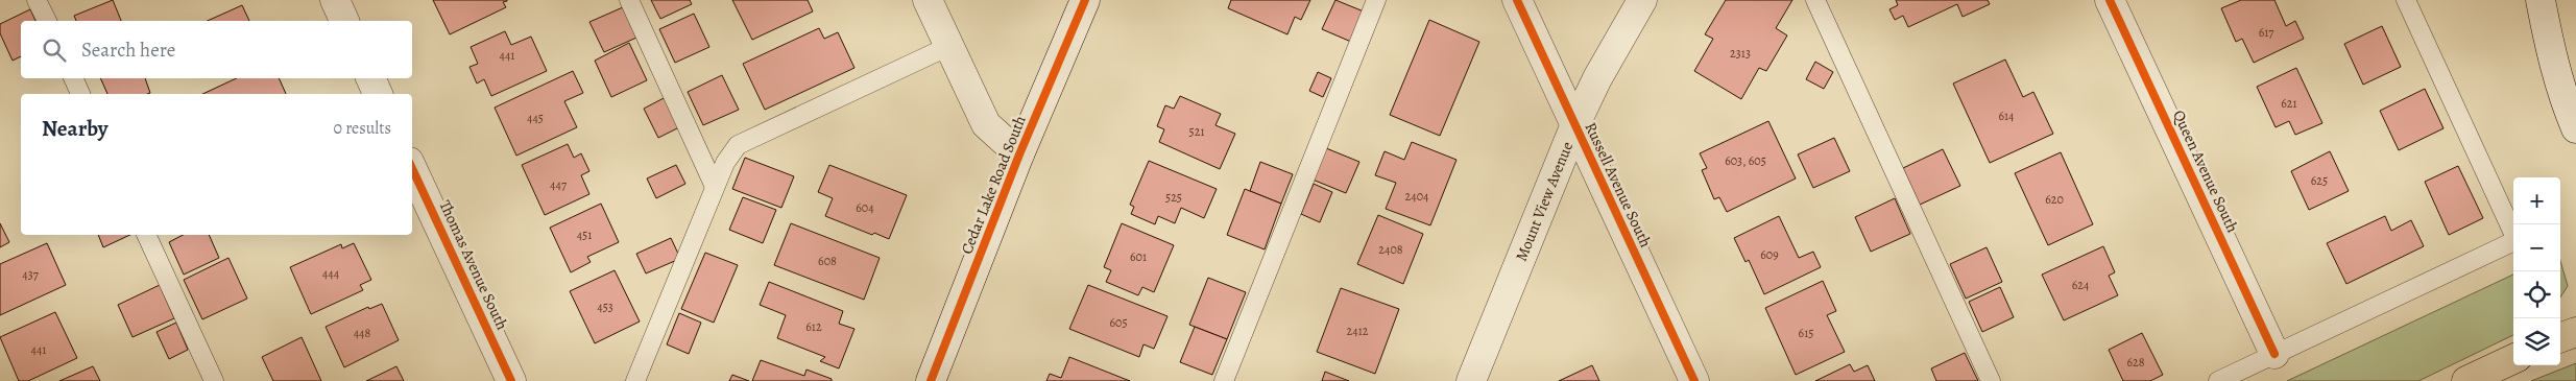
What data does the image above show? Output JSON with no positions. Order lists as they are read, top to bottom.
{
  "streets": {
    "street": [
      "Queen Avenue South",
      "Cedar Lake Road South",
      "Russell Avenue South",
      "Mount View Avenue",
      "Thomas Avenue South"
    ]
  },
  "crossings": [
    ["Russell Avenue South", "Mount View Avenue"]
  ],
  "house_numbers": [
    "617",
    "2313",
    "441",
    "621",
    "614",
    "445",
    "521",
    "603, 605",
    "625",
    "447",
    "2404",
    "525",
    "620",
    "604",
    "451",
    "2408",
    "609",
    "601",
    "608",
    "444",
    "437",
    "624",
    "453",
    "605",
    "612",
    "2412",
    "448",
    "615",
    "441",
    "628"
  ],
  "page": {
    "search": "Search here",
    "heading": ["Nearby", "0 results"],
    "map_buttons": ["+", "−"]
  }
}
